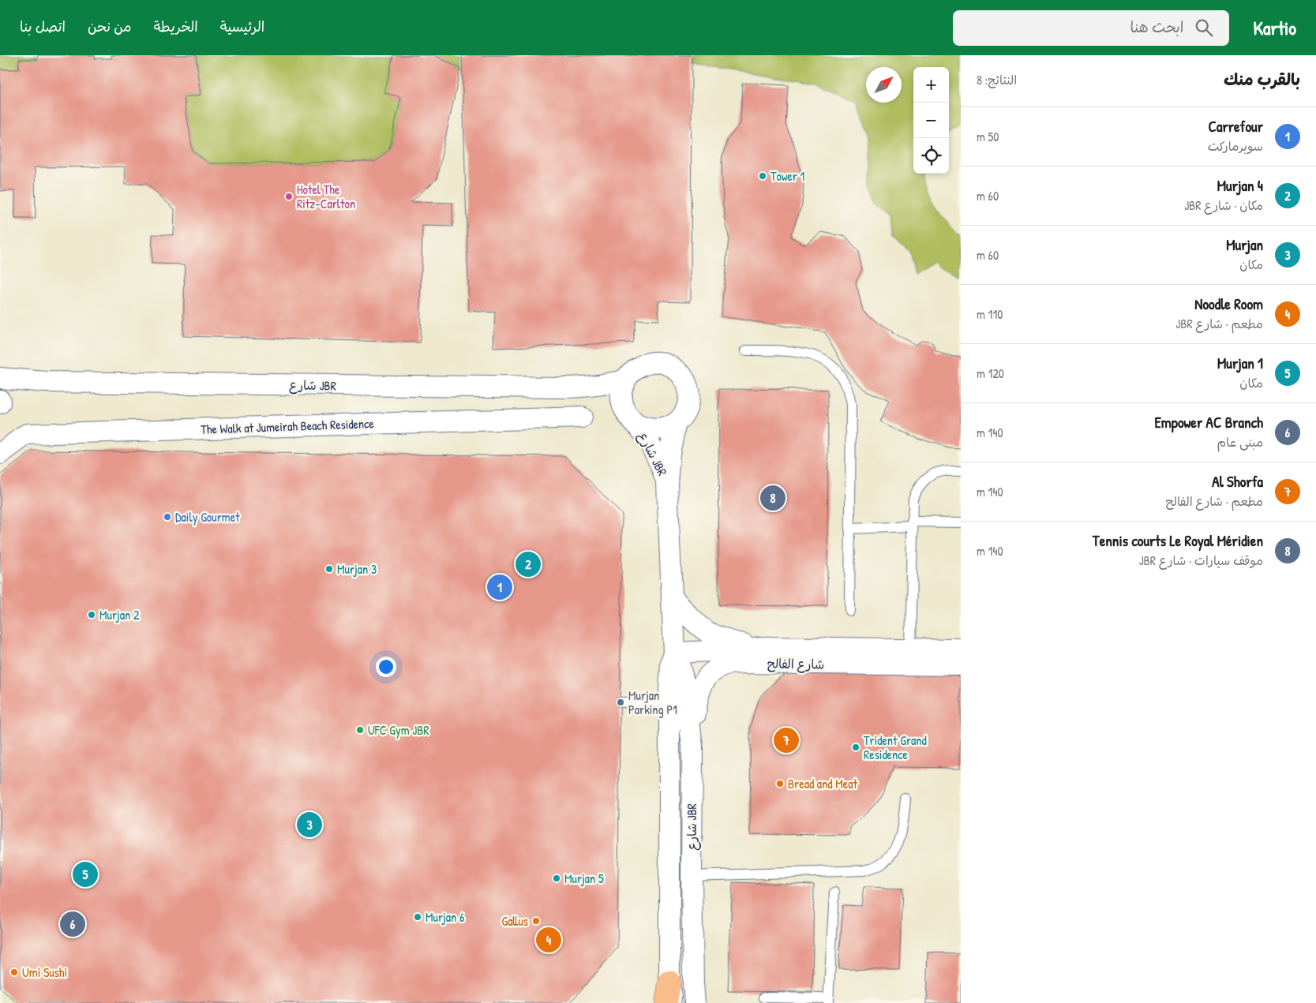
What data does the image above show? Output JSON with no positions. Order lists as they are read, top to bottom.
{
  "streets": {
    "street": ["شارع JBR", "The Walk at Jumeirah Beach Residence", "شارع الفالح"]
  },
  "crossings": [
    ["شارع JBR", "شارع الفالح"]
  ],
  "places": [
    "Tower 1",
    "Hotel The Ritz-Carlton",
    "Daily Gourmet",
    "Murjan 3",
    "Murjan 2",
    "Murjan Parking P1",
    "UFC Gym JBR",
    "Trident Grand Residence",
    "Bread and Meat",
    "Murjan 5",
    "Murjan 6",
    "Gallus",
    "Umi Sushi"
  ],
  "north": "top right",
  "page": {
    "header": "Kartio",
    "search": "ابحث هنا",
    "nav": [
      "الرئيسية",
      "الخريطة",
      "من نحن",
      "اتصل بنا"
    ],
    "heading": ["بالقرب منك", "النتائج: 8"],
    "map_buttons": ["+", "−"],
    "list": [
      {
        "mark": "1",
        "name": "Carrefour",
        "note": "سوبرماركت",
        "value": "50 m"
      },
      {
        "mark": "2",
        "name": "Murjan 4",
        "note": "مكان · شارع JBR",
        "value": "60 m"
      },
      {
        "mark": "3",
        "name": "Murjan",
        "note": "مكان",
        "value": "60 m"
      },
      {
        "mark": "4",
        "name": "Noodle Room",
        "note": "مطعم · شارع JBR",
        "value": "110 m"
      },
      {
        "mark": "5",
        "name": "Murjan 1",
        "note": "مكان",
        "value": "120 m"
      },
      {
        "mark": "6",
        "name": "Empower AC Branch",
        "note": "مبنى عام",
        "value": "140 m"
      },
      {
        "mark": "7",
        "name": "Al Shorfa",
        "note": "مطعم · شارع الفالح",
        "value": "140 m"
      },
      {
        "mark": "8",
        "name": "Tennis courts Le Royal Méridien",
        "note": "موقف سيارات · شارع JBR",
        "value": "140 m"
      }
    ],
    "pins": [
      "8",
      "2",
      "1",
      "7",
      "3",
      "5",
      "6",
      "4"
    ]
  }
}
